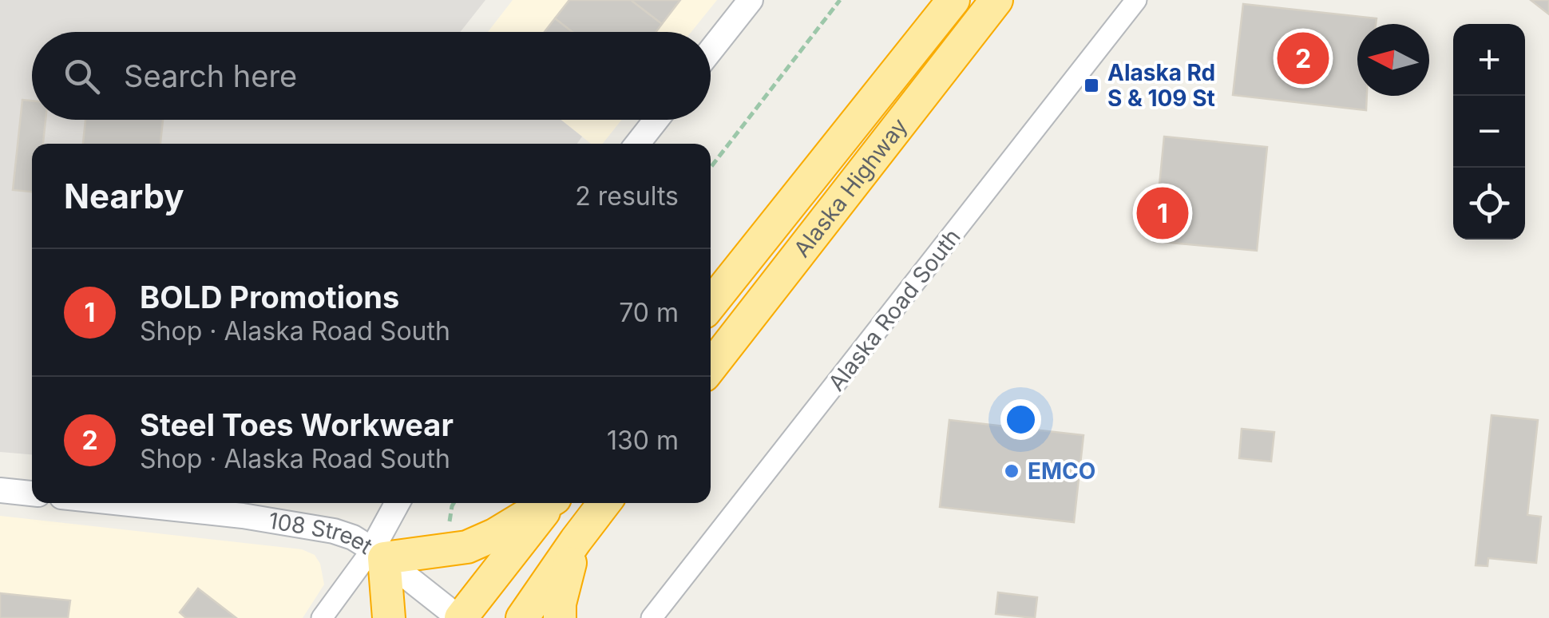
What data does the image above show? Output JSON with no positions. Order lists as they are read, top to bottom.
{
  "streets": {
    "highway": ["Alaska Highway"],
    "street": ["Alaska Road South", "108 Street"]
  },
  "places": {
    "transit": ["Alaska Rd S & 109 St"],
    "other": ["EMCO"]
  },
  "north": "left",
  "page": {
    "map_buttons": ["+", "−"],
    "pins": ["2", "1"],
    "search": "Search here",
    "heading": ["Nearby", "2 results"],
    "list": [
      {
        "mark": "1",
        "name": "BOLD Promotions",
        "note": "Shop · Alaska Road South",
        "value": "70 m"
      },
      {
        "mark": "2",
        "name": "Steel Toes Workwear",
        "note": "Shop · Alaska Road South",
        "value": "130 m"
      }
    ]
  }
}
